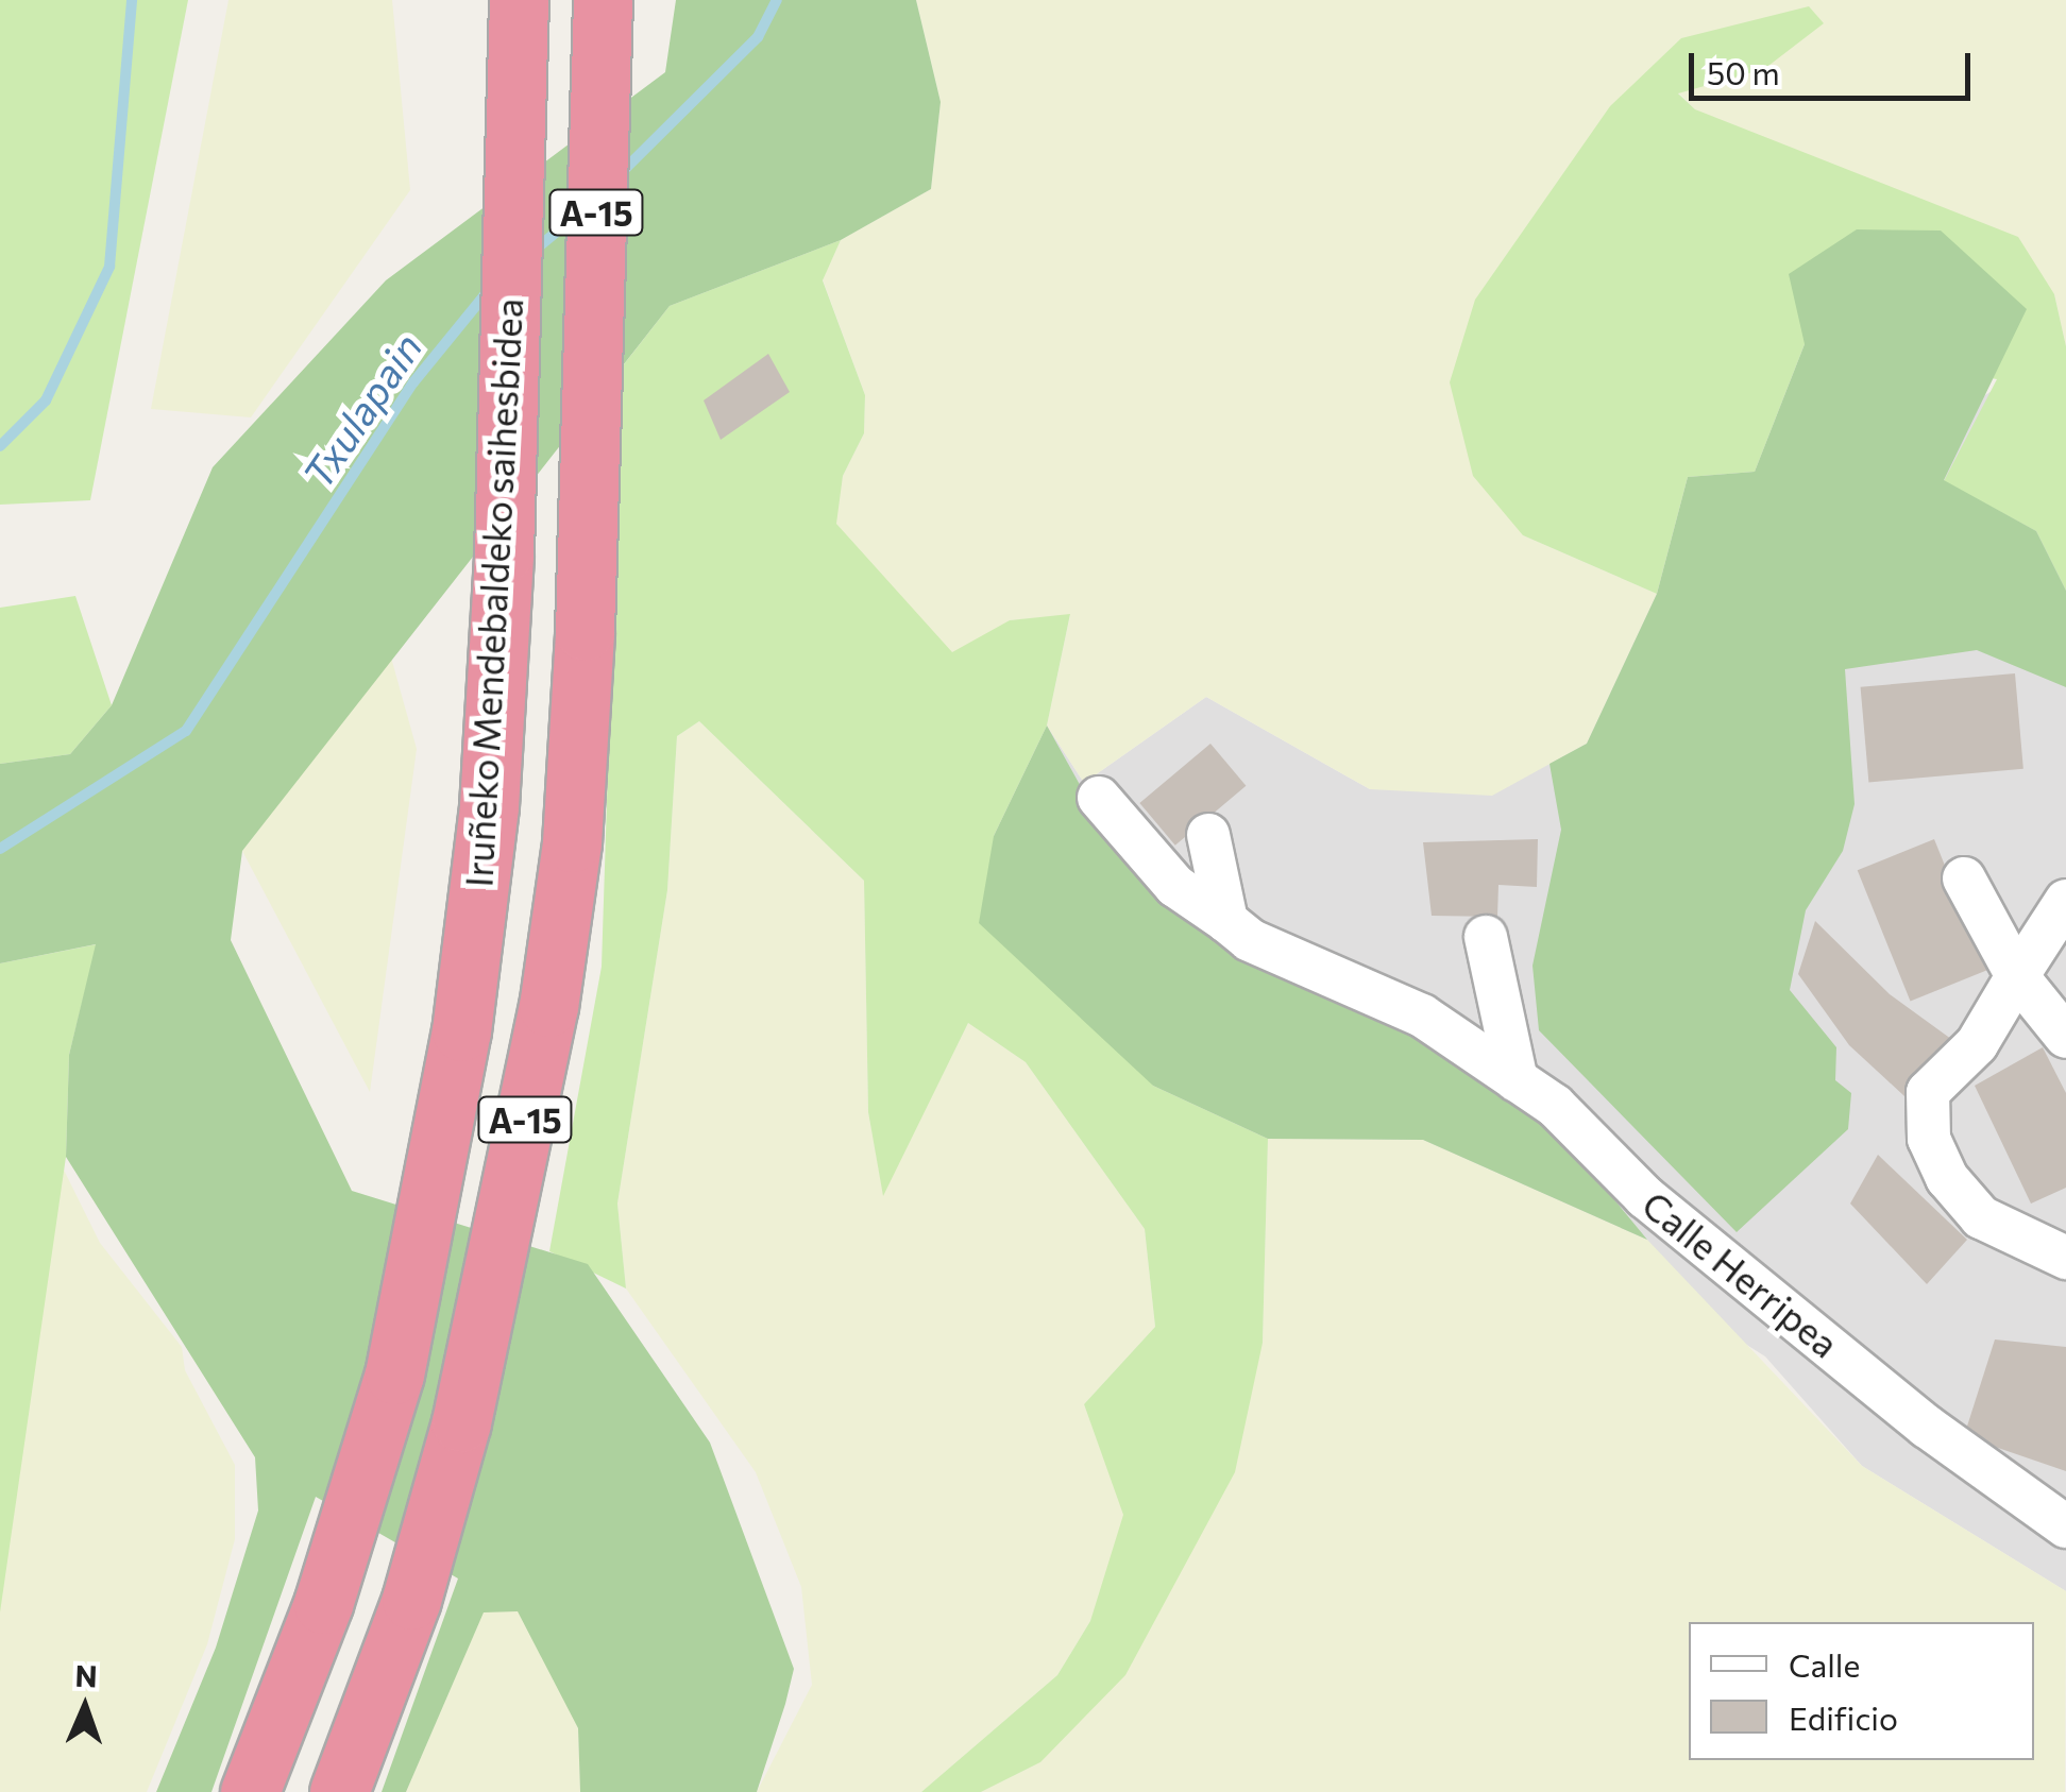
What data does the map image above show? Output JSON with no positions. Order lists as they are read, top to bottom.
{
  "streets": {
    "highway": ["A-15", "Iruñeko Mendebaldeko saihesbidea"],
    "street": ["Calle Herripea"]
  },
  "water": ["Txulapain"],
  "legend": ["Calle", "Edificio"],
  "scale_bar": "50 m",
  "north": "top"
}
